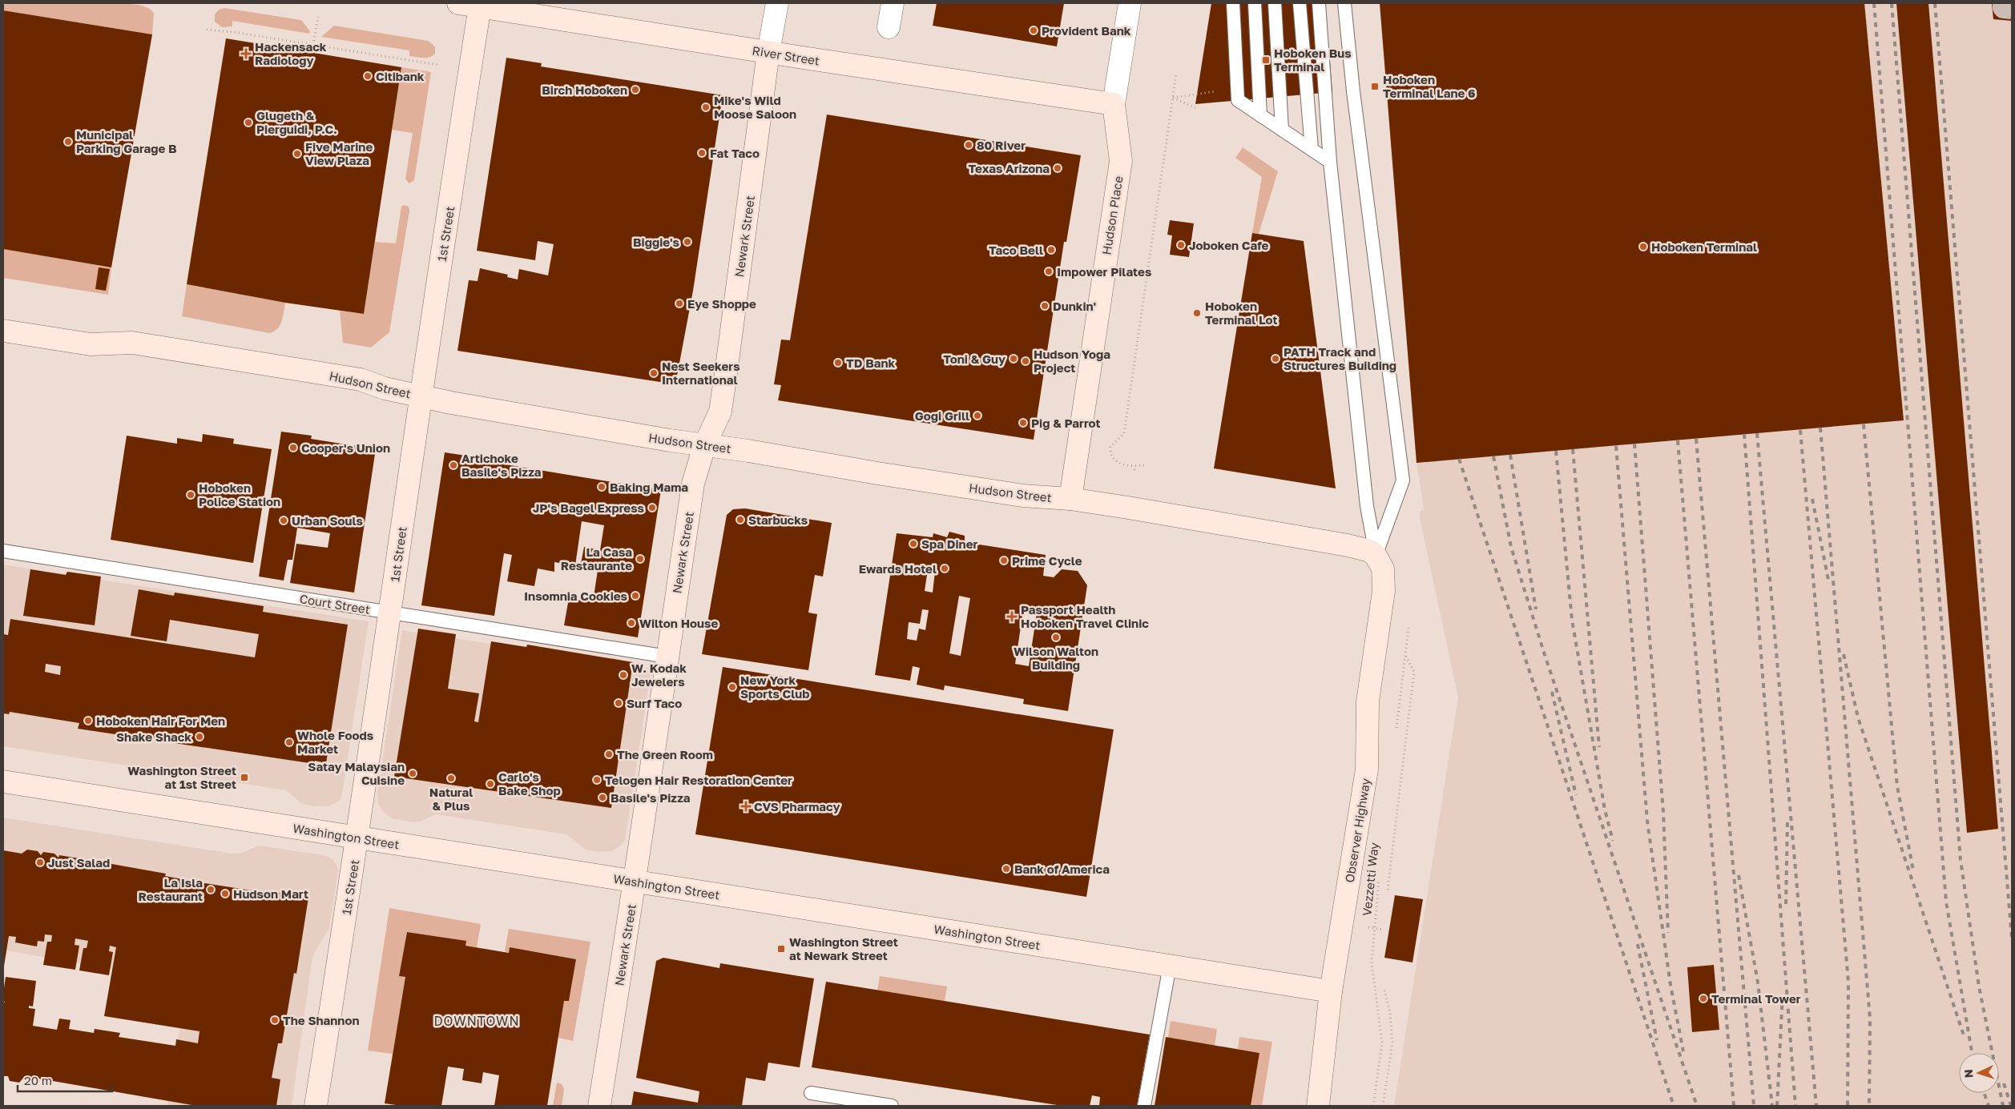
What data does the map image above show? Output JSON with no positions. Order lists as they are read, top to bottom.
{
  "streets": {
    "street": [
      "River Street",
      "Hudson Place",
      "1st Street",
      "Newark Street",
      "Hudson Street",
      "Observer Highway",
      "Washington Street"
    ],
    "lane": ["Court Street"],
    "path": ["Vezzetti Way"]
  },
  "crossings": [
    ["River Street", "Hudson Place"],
    ["River Street", "1st Street"],
    ["River Street", "Newark Street"],
    ["Hudson Place", "Hudson Street"],
    ["1st Street", "Hudson Street"],
    ["1st Street", "Court Street"],
    ["1st Street", "Washington Street"],
    ["Newark Street", "Hudson Street"],
    ["Newark Street", "Court Street"],
    ["Newark Street", "Washington Street"],
    ["Hudson Street", "Observer Highway"],
    ["Observer Highway", "Washington Street"]
  ],
  "districts": ["DOWNTOWN"],
  "places": {
    "other": [
      "Provident Bank",
      "Citibank",
      "Birch Hoboken",
      "Mike's Wild Moose Saloon",
      "Glugeth & Pierguidi, P.C.",
      "Municipal Parking Garage B",
      "80 River",
      "Fat Taco",
      "Five Marine View Plaza",
      "Texas Arizona",
      "Biggie's",
      "Joboken Cafe",
      "Hoboken Terminal",
      "Taco Bell",
      "Impower Pilates",
      "Eye Shoppe",
      "Dunkin'",
      "Hoboken Terminal Lot",
      "Toni & Guy",
      "PATH Track and Structures Building",
      "Hudson Yoga Project",
      "TD Bank",
      "Nest Seekers International",
      "Gogi Grill",
      "Pig & Parrot",
      "Cooper's Union",
      "Artichoke Basile's Pizza",
      "Baking Mama",
      "Hoboken Police Station",
      "JP's Bagel Express",
      "Starbucks",
      "Urban Souls",
      "Spa Diner",
      "La Casa Restaurante",
      "Prime Cycle",
      "Ewards Hotel",
      "Insomnia Cookies",
      "Wilton House",
      "Wilson Walton Building",
      "W. Kodak Jewelers",
      "New York Sports Club",
      "Surf Taco",
      "Hoboken Hair For Men",
      "Shake Shack",
      "Whole Foods Market",
      "The Green Room",
      "Satay Malaysian Cuisine",
      "Natural & Plus",
      "Telogen Hair Restoration Center",
      "Carlo's Bake Shop",
      "Basile's Pizza",
      "Just Salad",
      "Bank of America",
      "La Isla Restaurant",
      "Hudson Mart",
      "Terminal Tower",
      "The Shannon"
    ],
    "health": ["Hackensack Radiology", "Passport Health Hoboken Travel Clinic", "CVS Pharmacy"],
    "transit": [
      "Hoboken Bus Terminal",
      "Hoboken Terminal Lane 6",
      "Washington Street at 1st Street",
      "Washington Street at Newark Street"
    ]
  },
  "scale_bar": "20 m",
  "north": "left"
}
